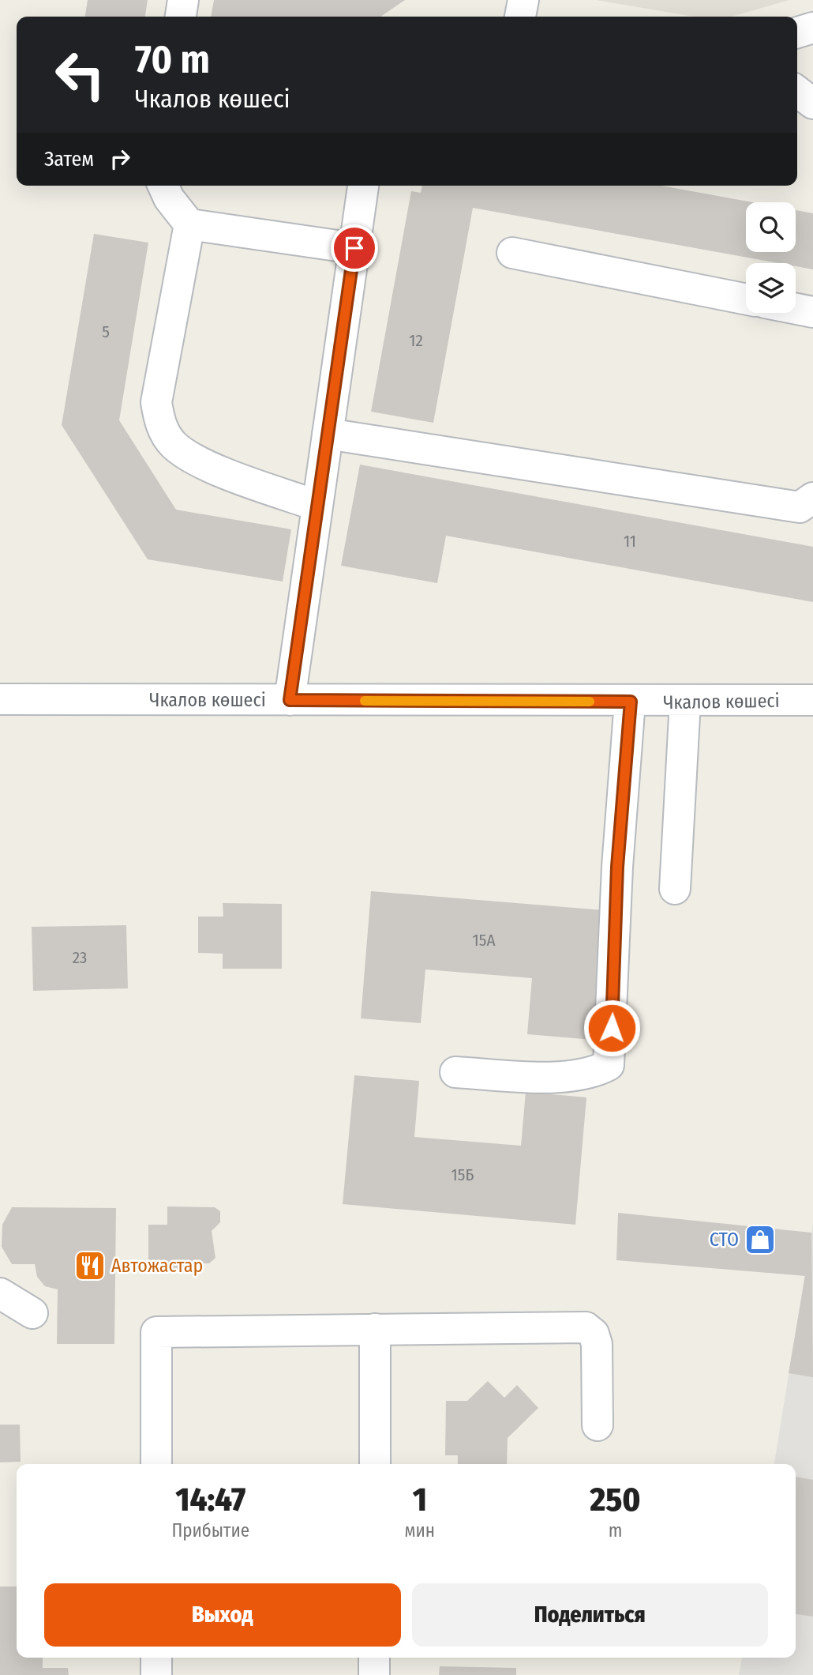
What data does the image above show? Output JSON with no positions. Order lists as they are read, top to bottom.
{
  "streets": {
    "street": ["Чкалов көшесі"]
  },
  "places": {
    "shop": ["СТО"],
    "restaurant": ["Автожастар"]
  },
  "house_numbers": [
    "5",
    "12",
    "11",
    "15А",
    "23",
    "15Б"
  ],
  "page": {
    "turn": ["70 m", "Чкалов көшесі"],
    "then": "Затем",
    "eta": [
      "14:47",
      "Прибытие",
      "1",
      "мин",
      "250",
      "m"
    ],
    "buttons": ["Выход", "Поделиться"]
  }
}
